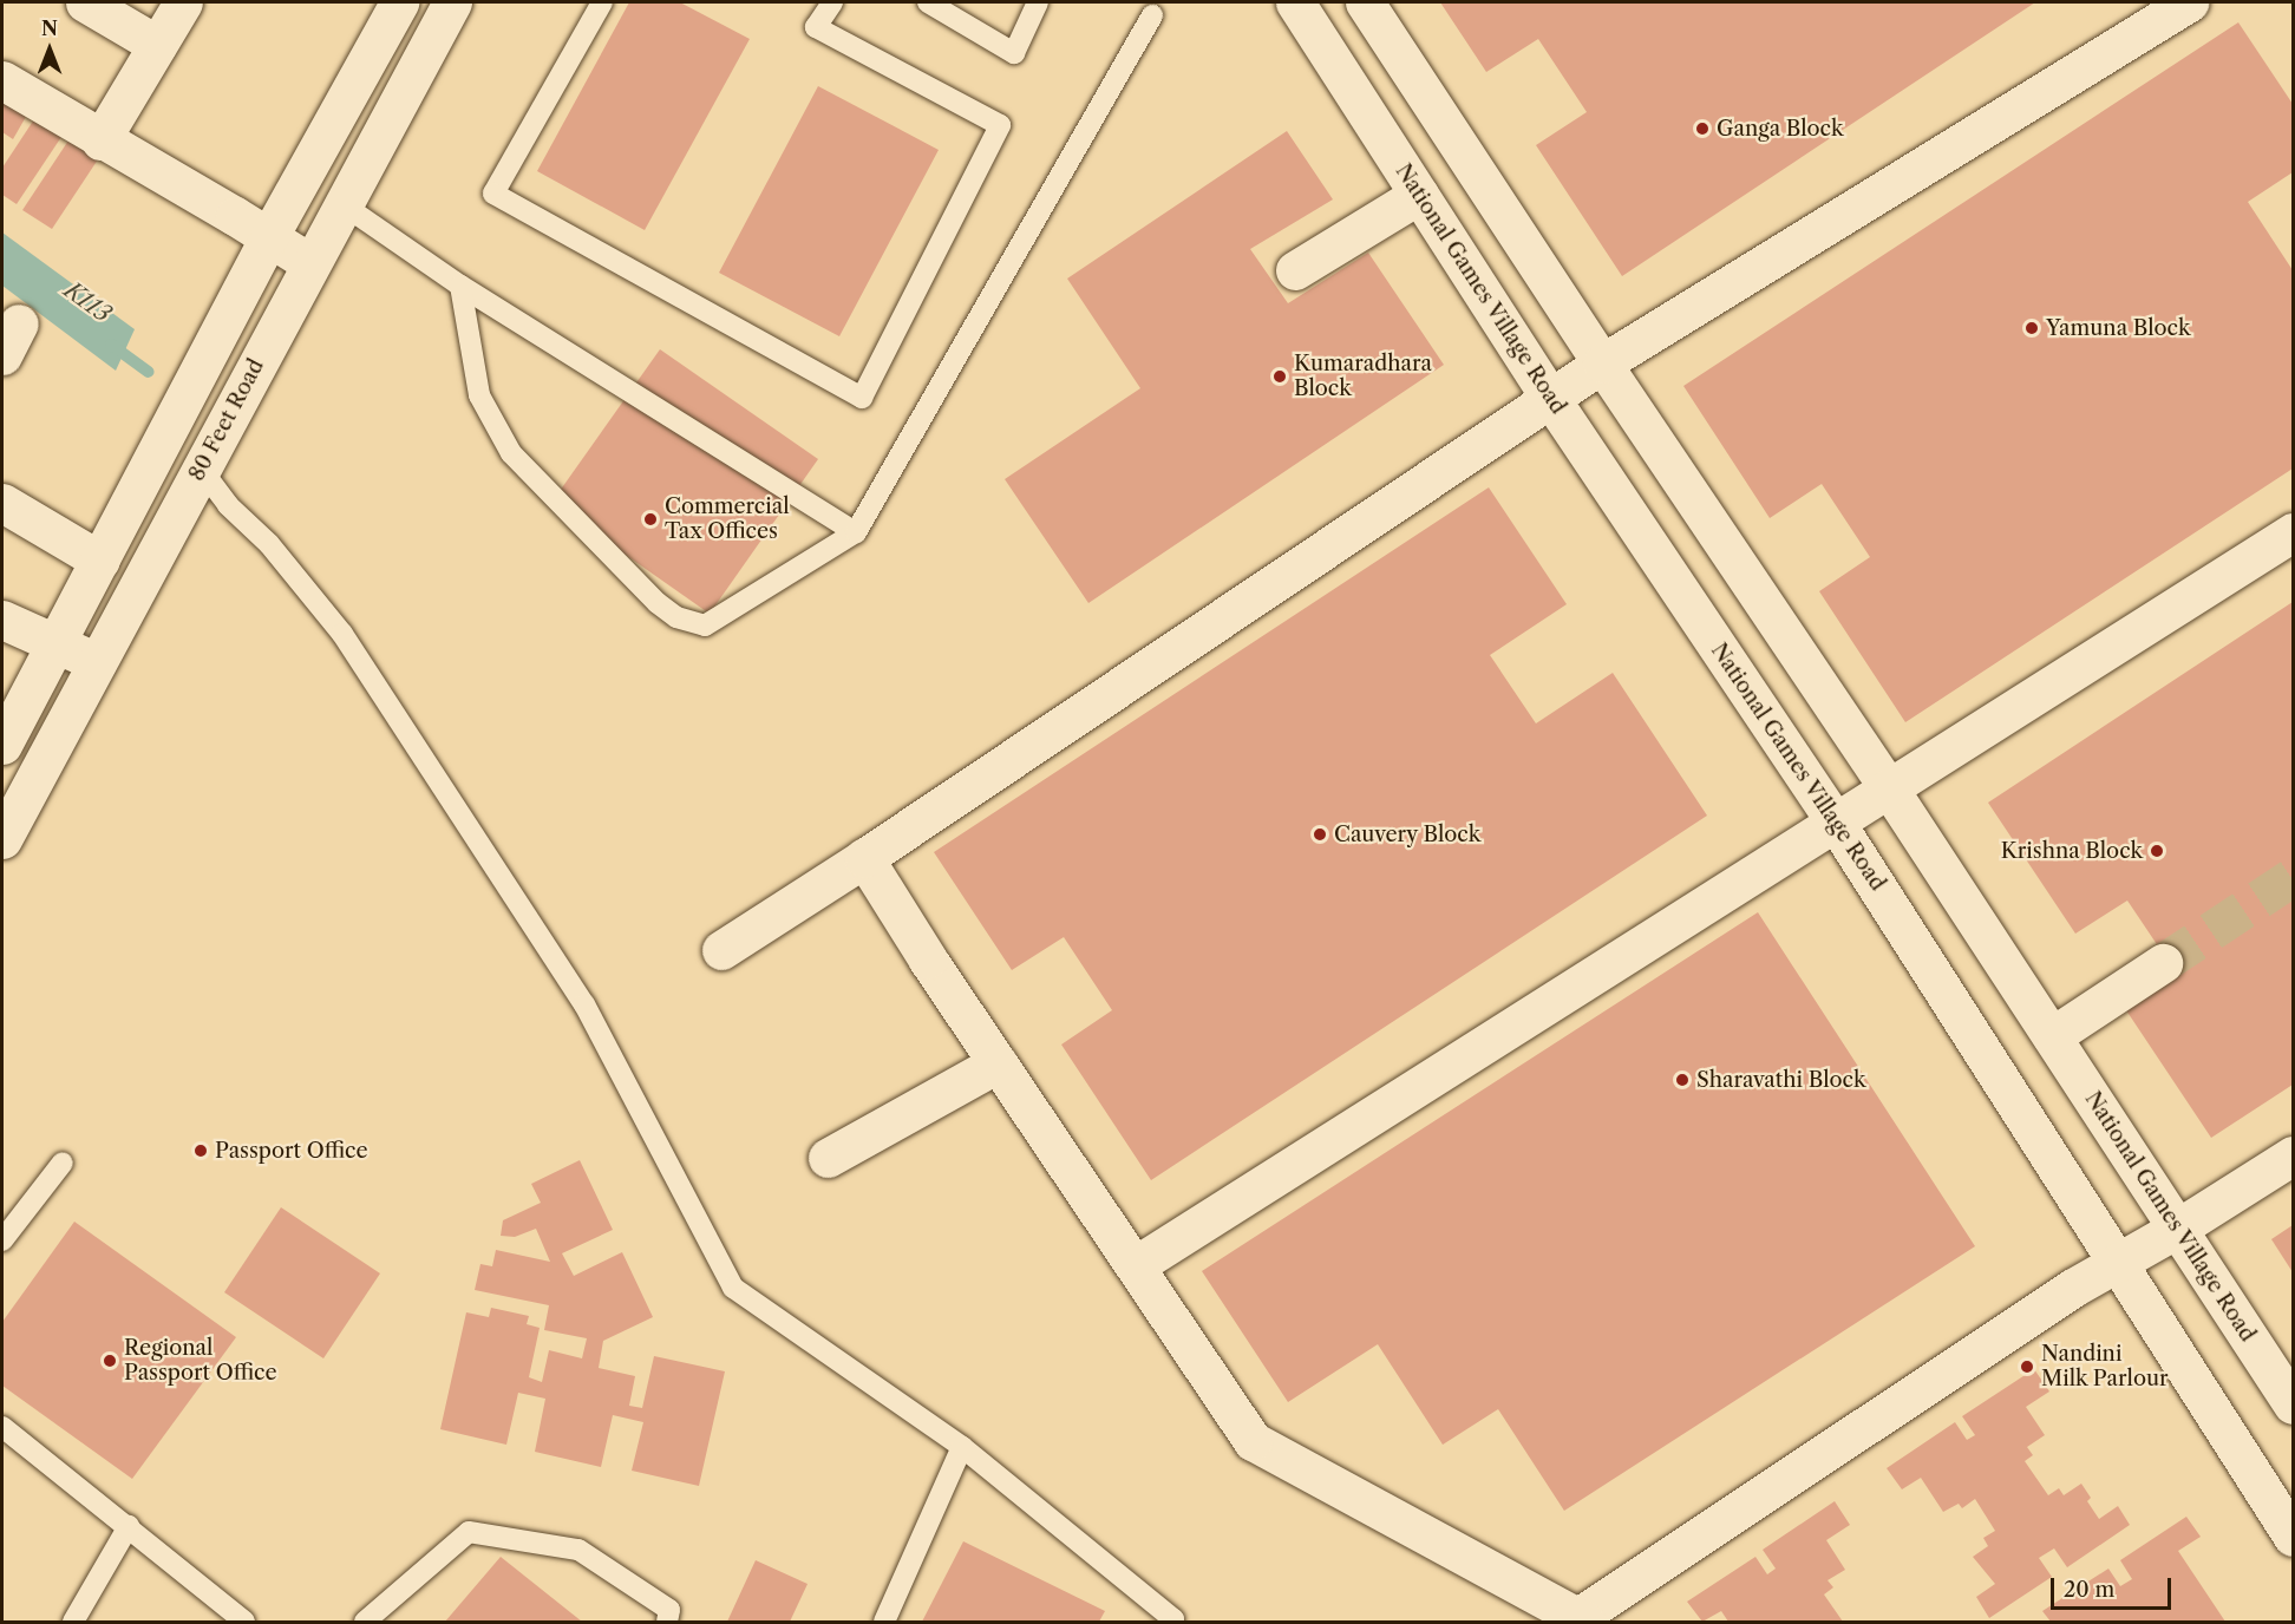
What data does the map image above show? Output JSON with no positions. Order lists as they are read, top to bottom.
{
  "streets": {
    "street": ["National Games Village Road", "80 Feet Road"]
  },
  "water": ["K113"],
  "places": [
    "Ganga Block",
    "Yamuna Block",
    "Kumaradhara Block",
    "Commercial Tax Offices",
    "Cauvery Block",
    "Krishna Block",
    "Sharavathi Block",
    "Passport Office",
    "Regional Passport Office",
    "Nandini Milk Parlour"
  ],
  "scale_bar": "20 m",
  "north": "top"
}
